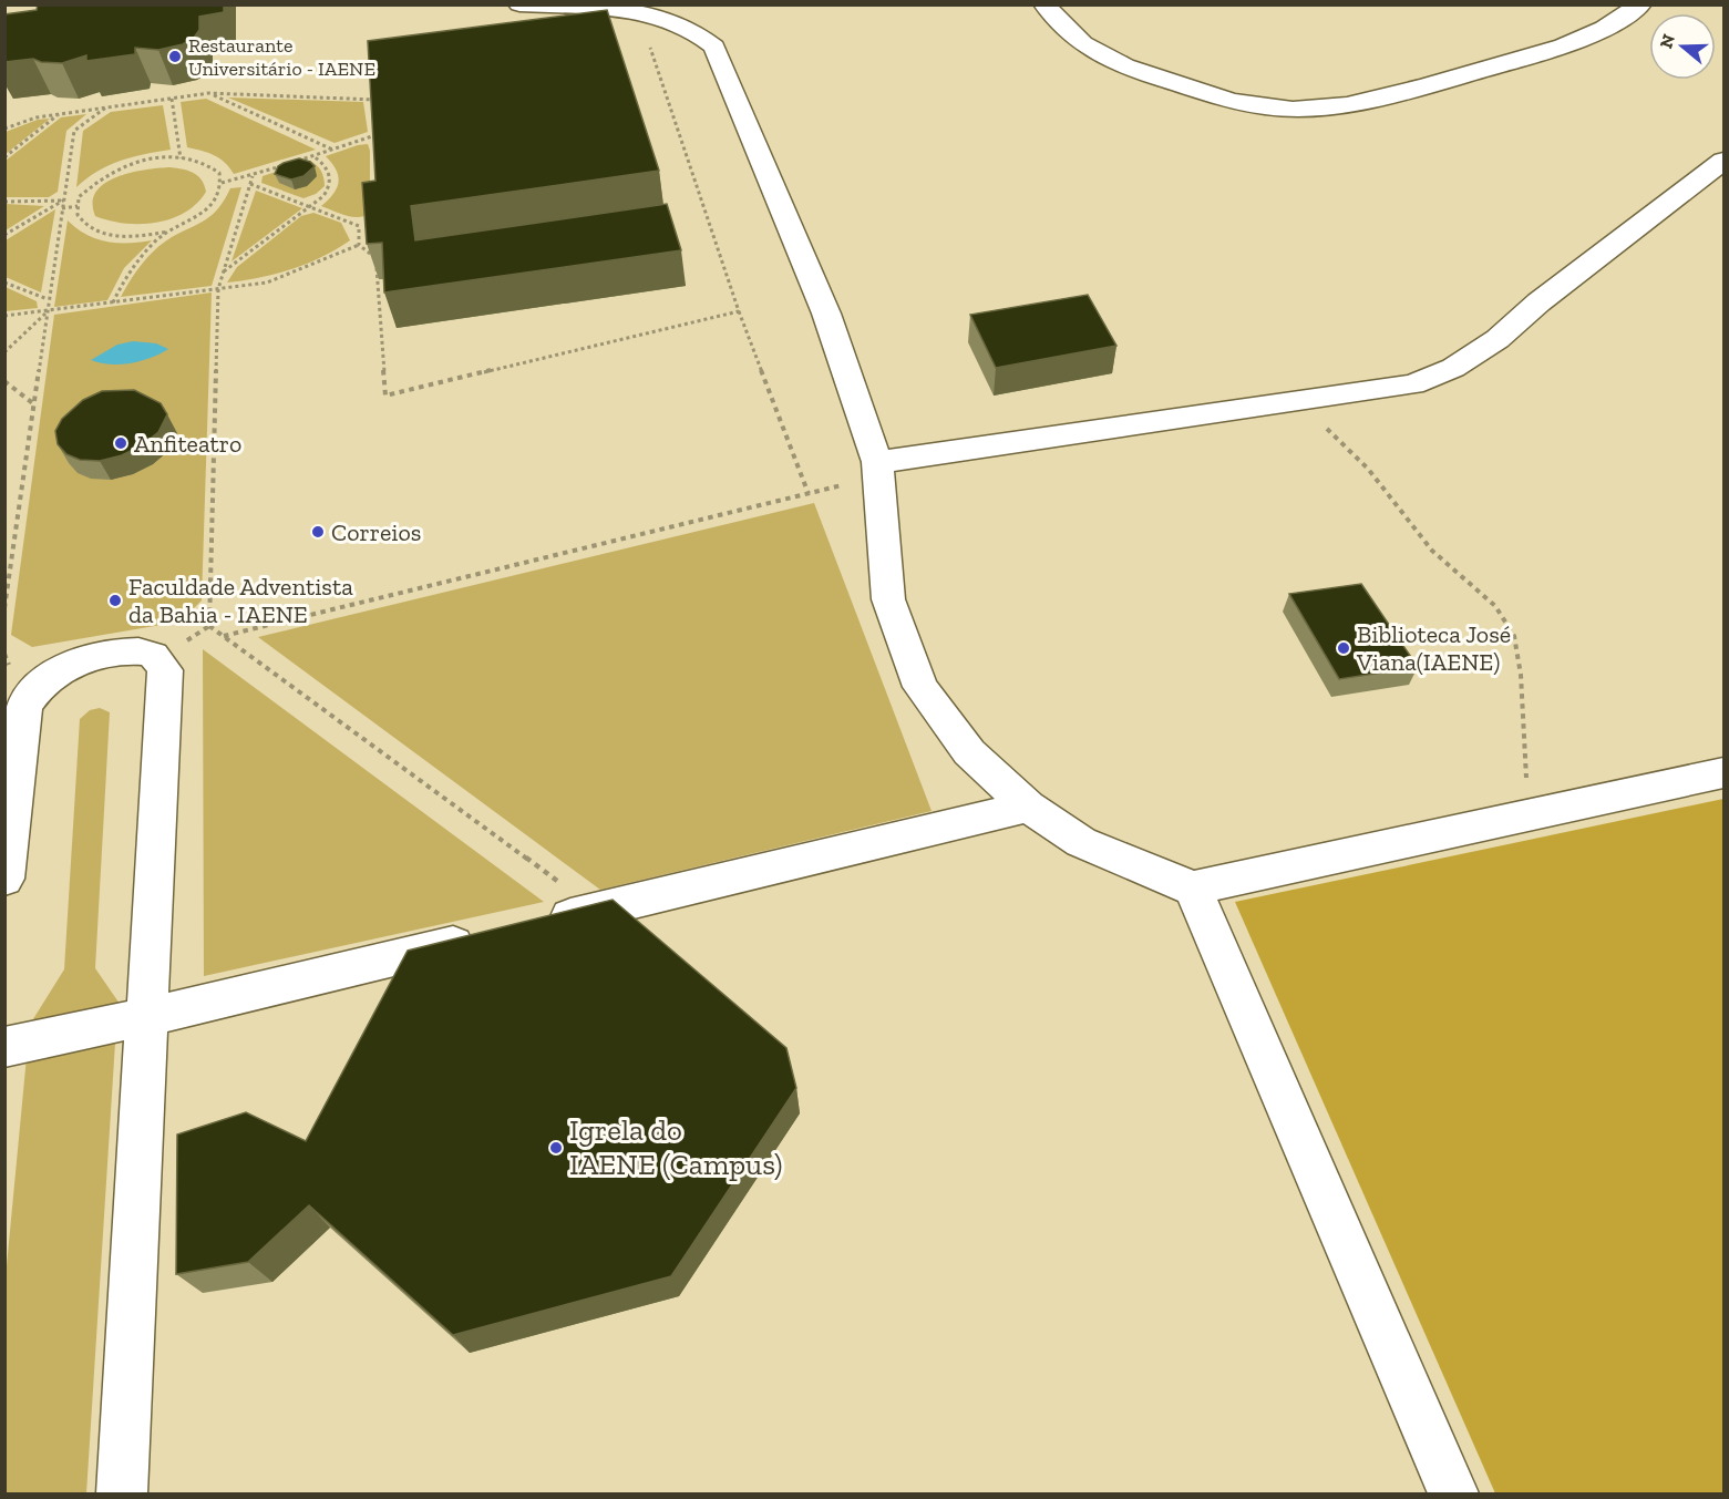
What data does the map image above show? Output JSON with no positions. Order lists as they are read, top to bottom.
{
  "places": [
    "Restaurante Universitário - IAENE",
    "Anfiteatro",
    "Correios",
    "Faculdade Adventista da Bahia - IAENE",
    "Biblioteca José Viana(IAENE)",
    "Igrela do IAENE (Campus)"
  ],
  "north": "left"
}
